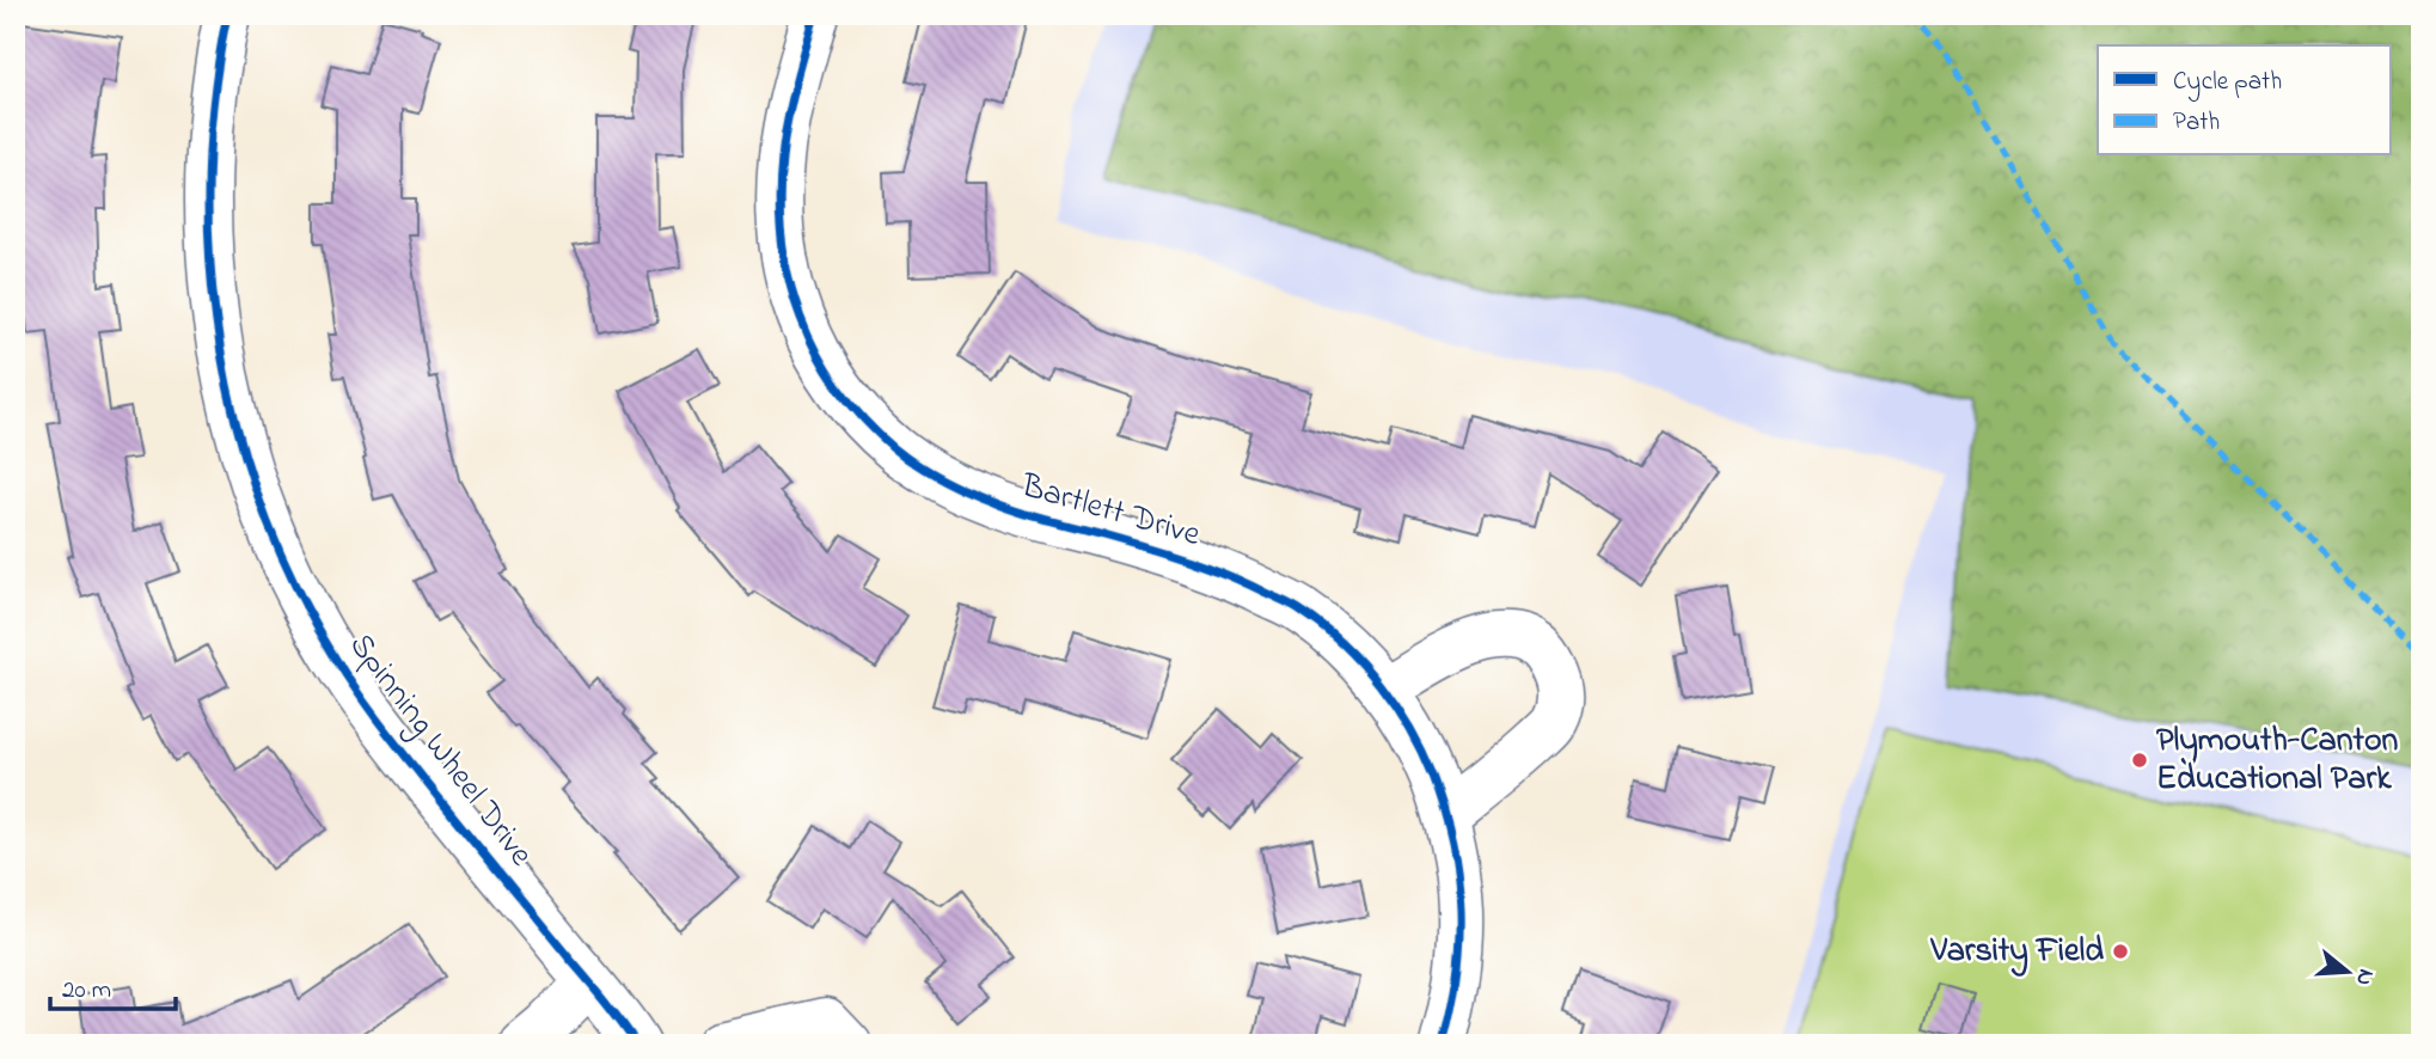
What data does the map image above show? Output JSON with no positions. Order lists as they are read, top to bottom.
{
  "streets": {
    "street": ["Bartlett Drive", "Spinning Wheel Drive"]
  },
  "places": ["Plymouth-Canton Educational Park", "Varsity Field"],
  "legend": ["Cycle path", "Path"],
  "scale_bar": "20 m",
  "north": "right"
}
